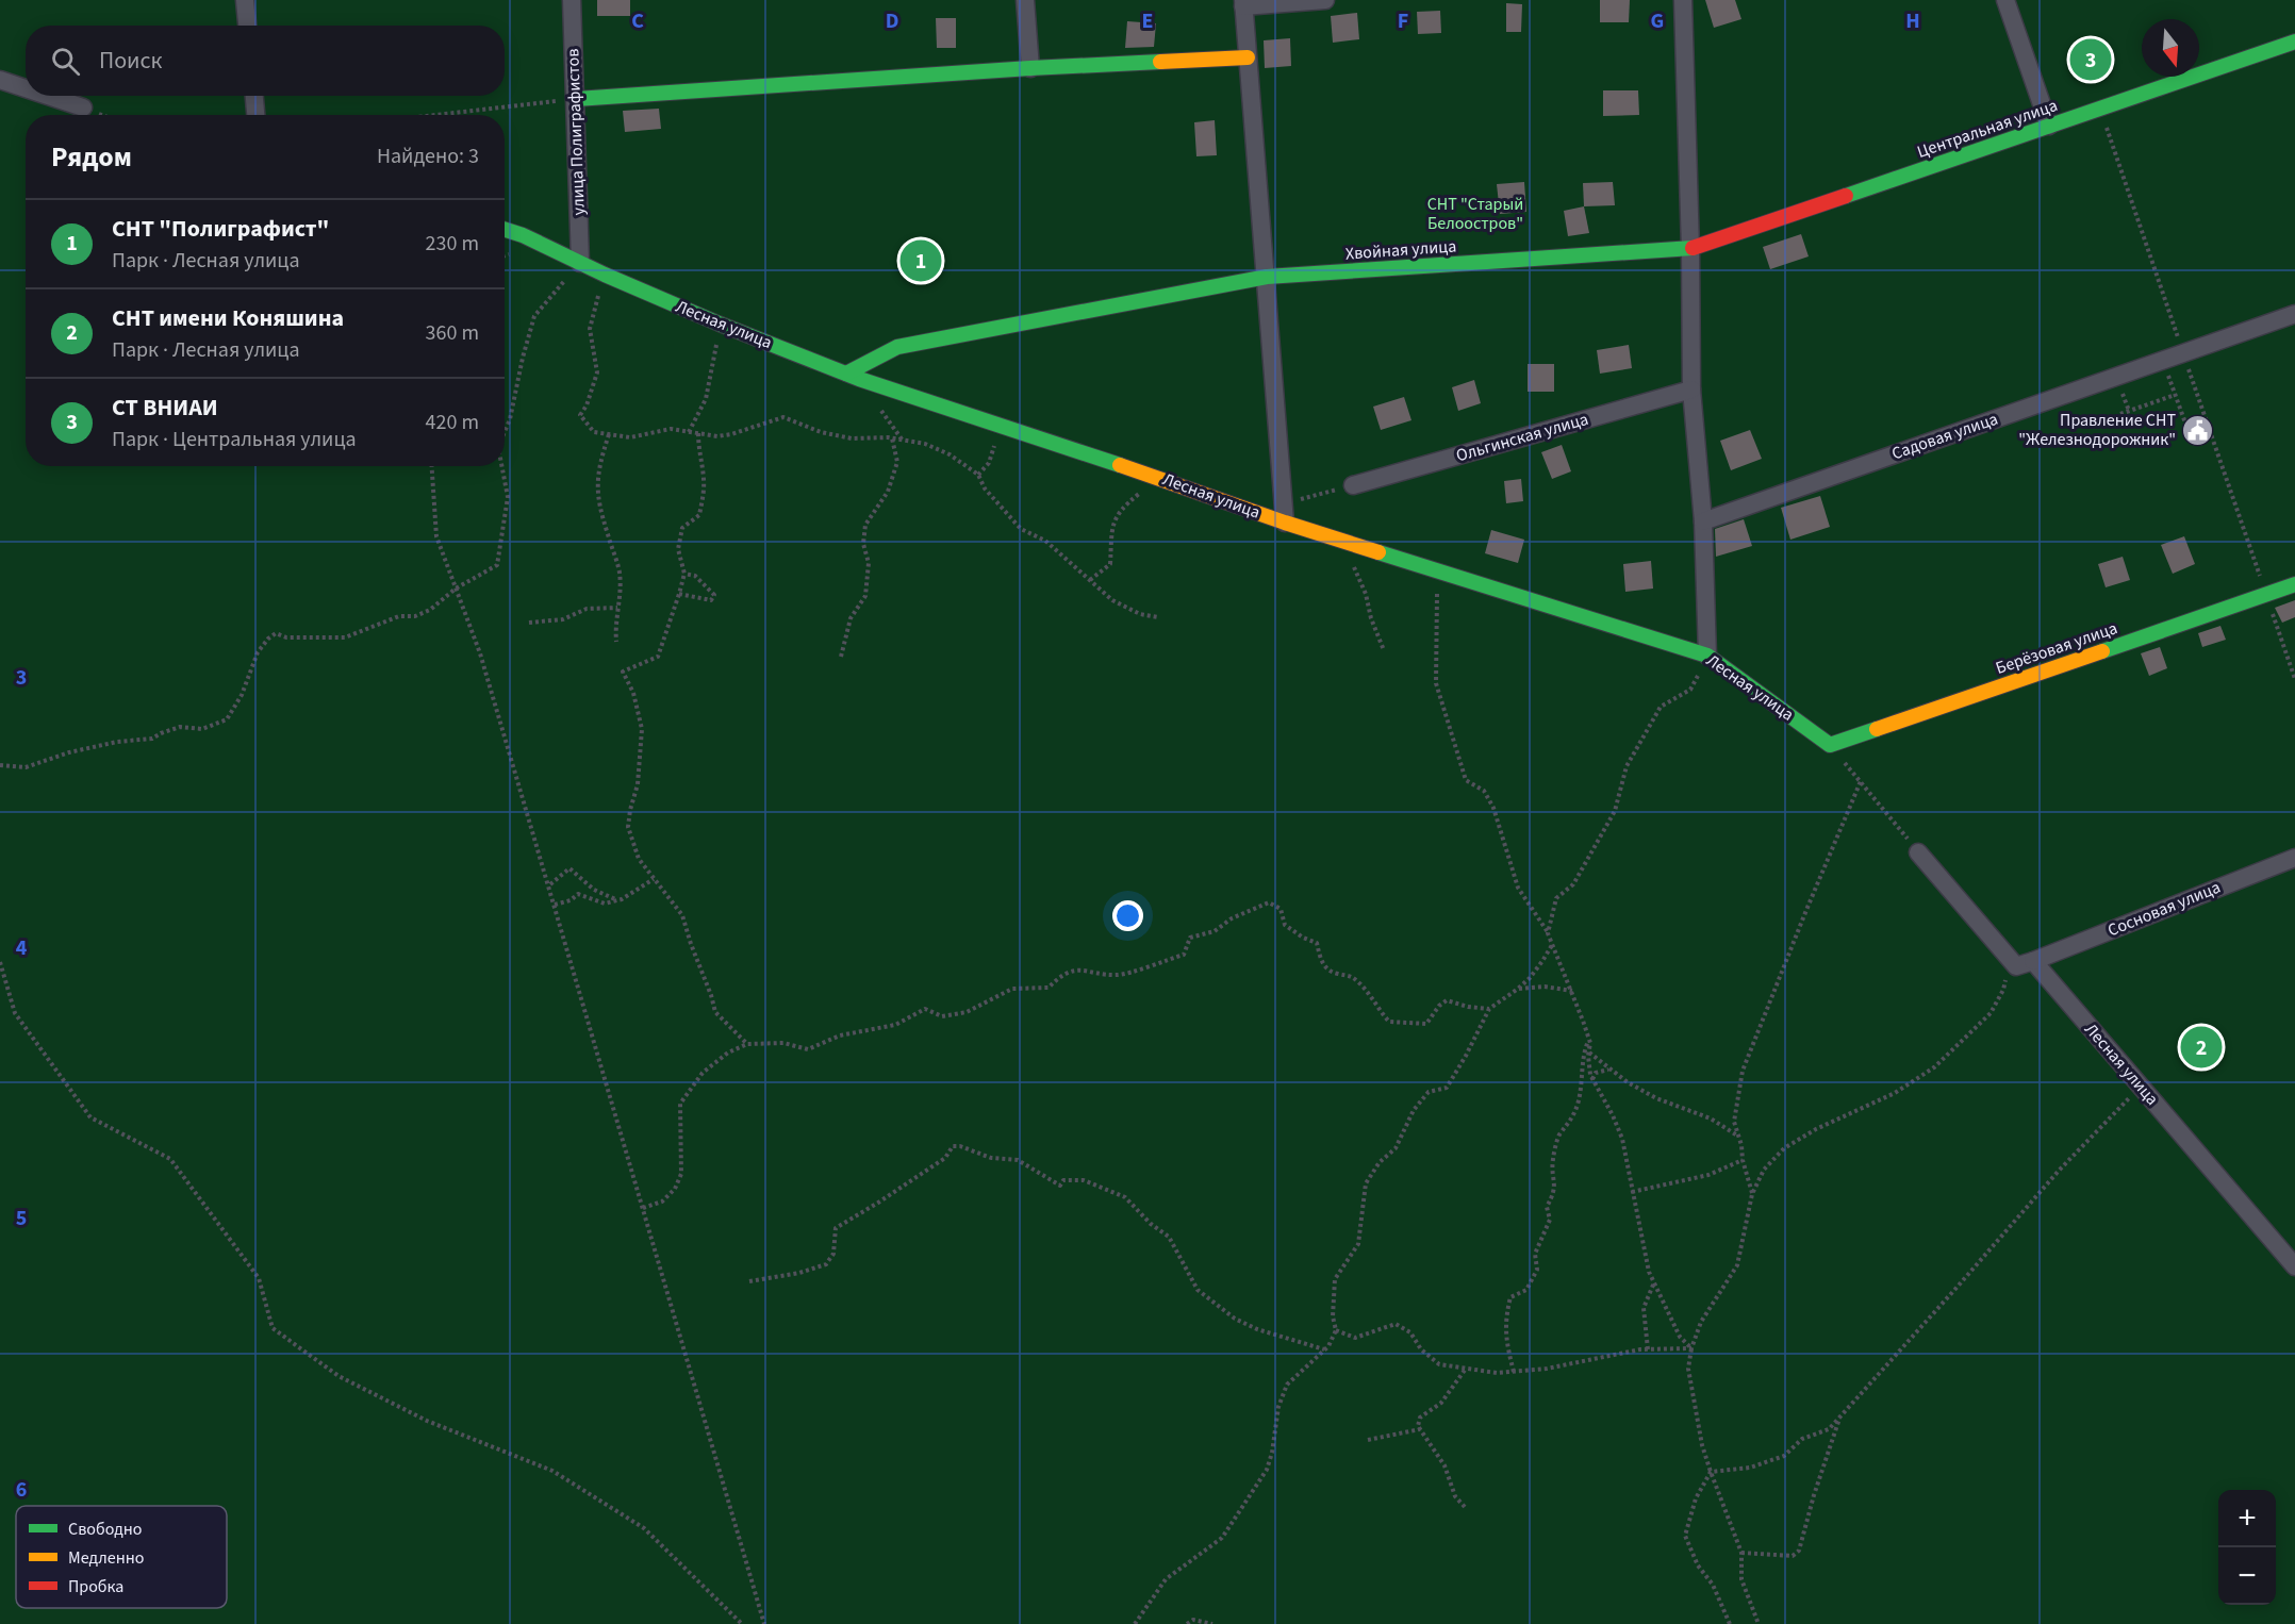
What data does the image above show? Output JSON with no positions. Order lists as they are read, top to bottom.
{
  "streets": {
    "street": [
      "Центральная улица",
      "улица Полиграфистов",
      "Хвойная улица",
      "Лесная улица",
      "Садовая улица",
      "Ольгинская улица",
      "Берёзовая улица",
      "Сосновая улица"
    ]
  },
  "crossings": [
    ["Центральная улица", "Хвойная улица"],
    ["улица Полиграфистов", "Лесная улица"],
    ["Хвойная улица", "Лесная улица"],
    ["Лесная улица", "Берёзовая улица"],
    ["Лесная улица", "Сосновая улица"]
  ],
  "parks": ["СНТ \"Старый Белоостров\""],
  "places": {
    "public building": ["Правление СНТ \"Железнодорожник\""]
  },
  "legend": ["Свободно", "Медленно", "Пробка"],
  "north": "bottom",
  "page": {
    "search": "Поиск",
    "pins": ["3", "1", "2"],
    "heading": ["Рядом", "Найдено: 3"],
    "list": [
      {
        "mark": "1",
        "name": "СНТ \"Полиграфист\"",
        "note": "Парк · Лесная улица",
        "value": "230 m"
      },
      {
        "mark": "2",
        "name": "СНТ имени Коняшина",
        "note": "Парк · Лесная улица",
        "value": "360 m"
      },
      {
        "mark": "3",
        "name": "СТ ВНИАИ",
        "note": "Парк · Центральная улица",
        "value": "420 m"
      }
    ],
    "map_buttons": ["+", "−"]
  },
  "grid": {
    "columns": [
      "C",
      "D",
      "E",
      "F",
      "G",
      "H"
    ],
    "rows": [
      "3",
      "4",
      "5",
      "6"
    ]
  }
}
